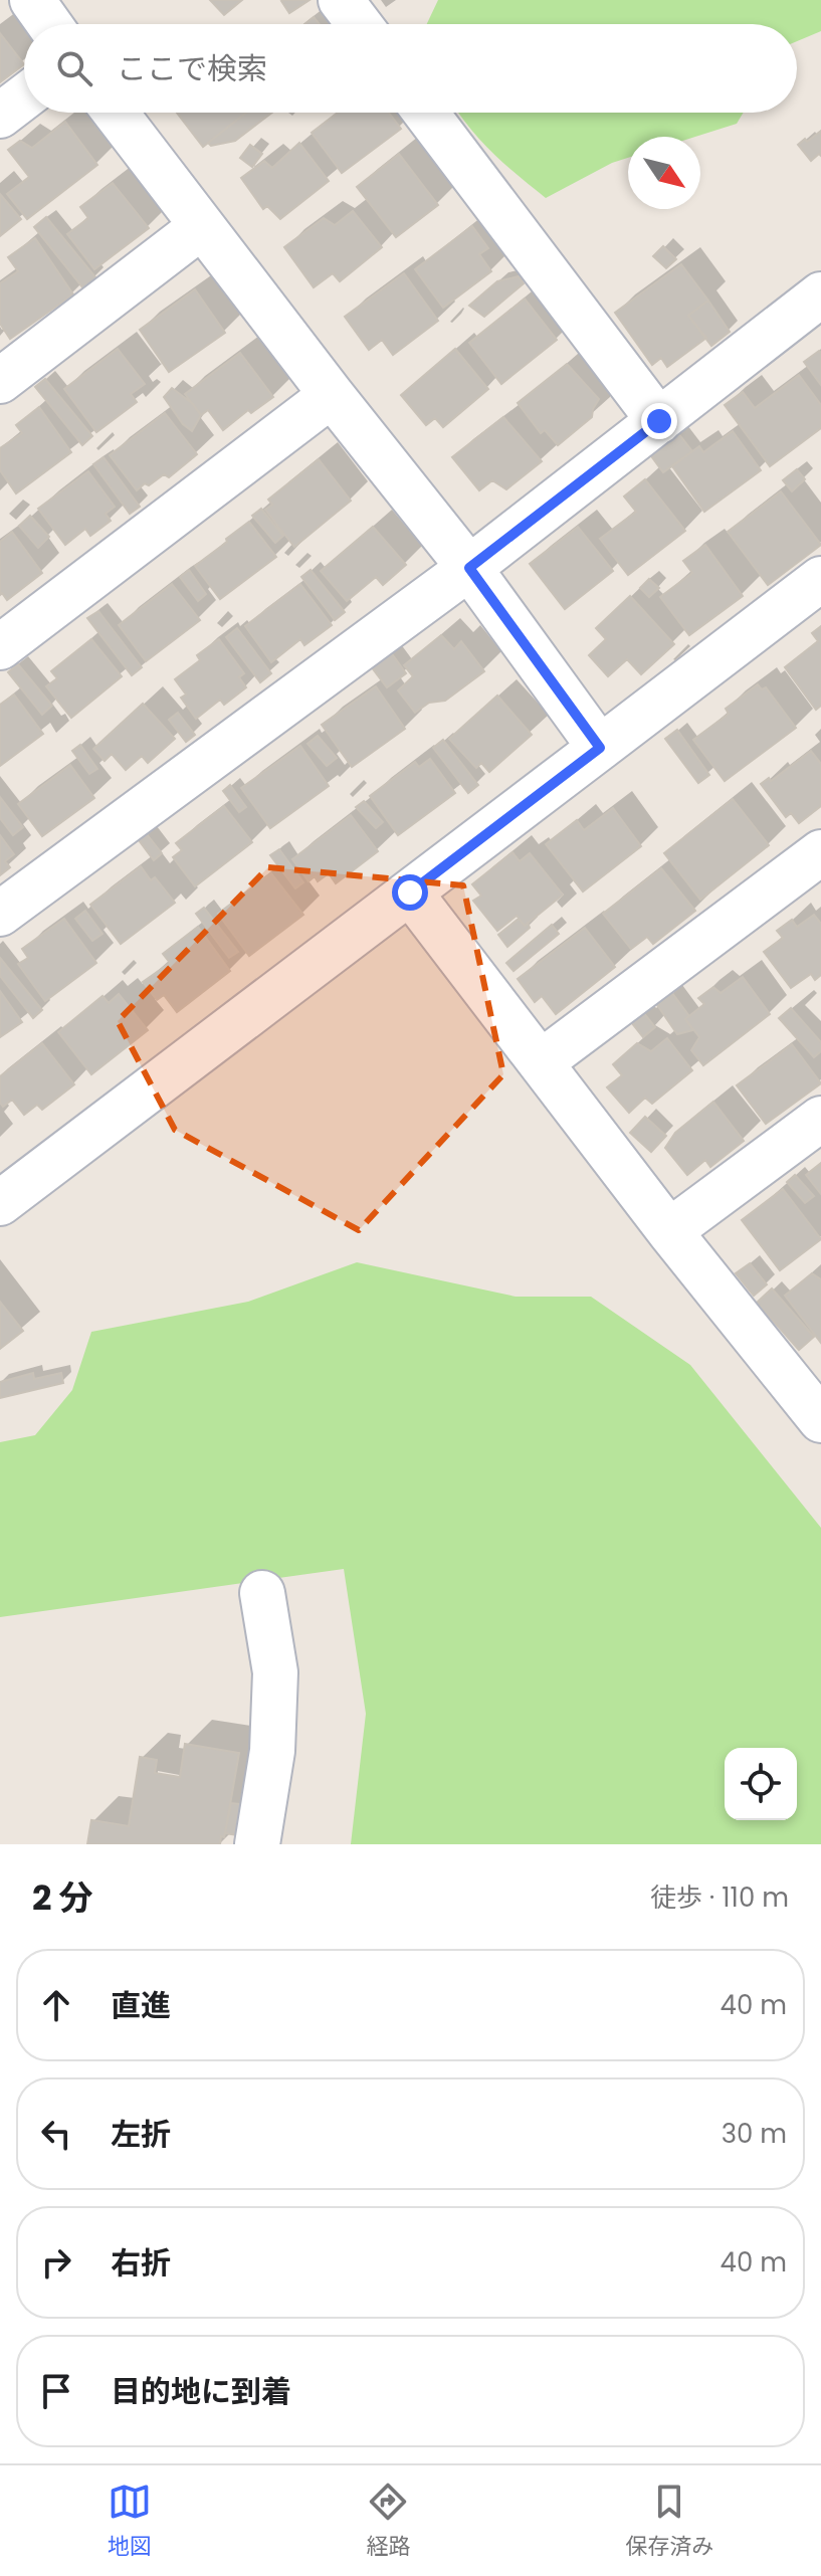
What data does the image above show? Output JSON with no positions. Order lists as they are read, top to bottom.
{
  "north": "bottom right",
  "page": {
    "search": "ここで検索",
    "heading": ["2 分", "徒歩 · 110 m"],
    "list": [
      ["直進", "40 m"],
      ["左折", "30 m"],
      ["右折", "40 m"],
      "目的地に到着"
    ],
    "nav": ["地図", "経路", "保存済み"]
  }
}
